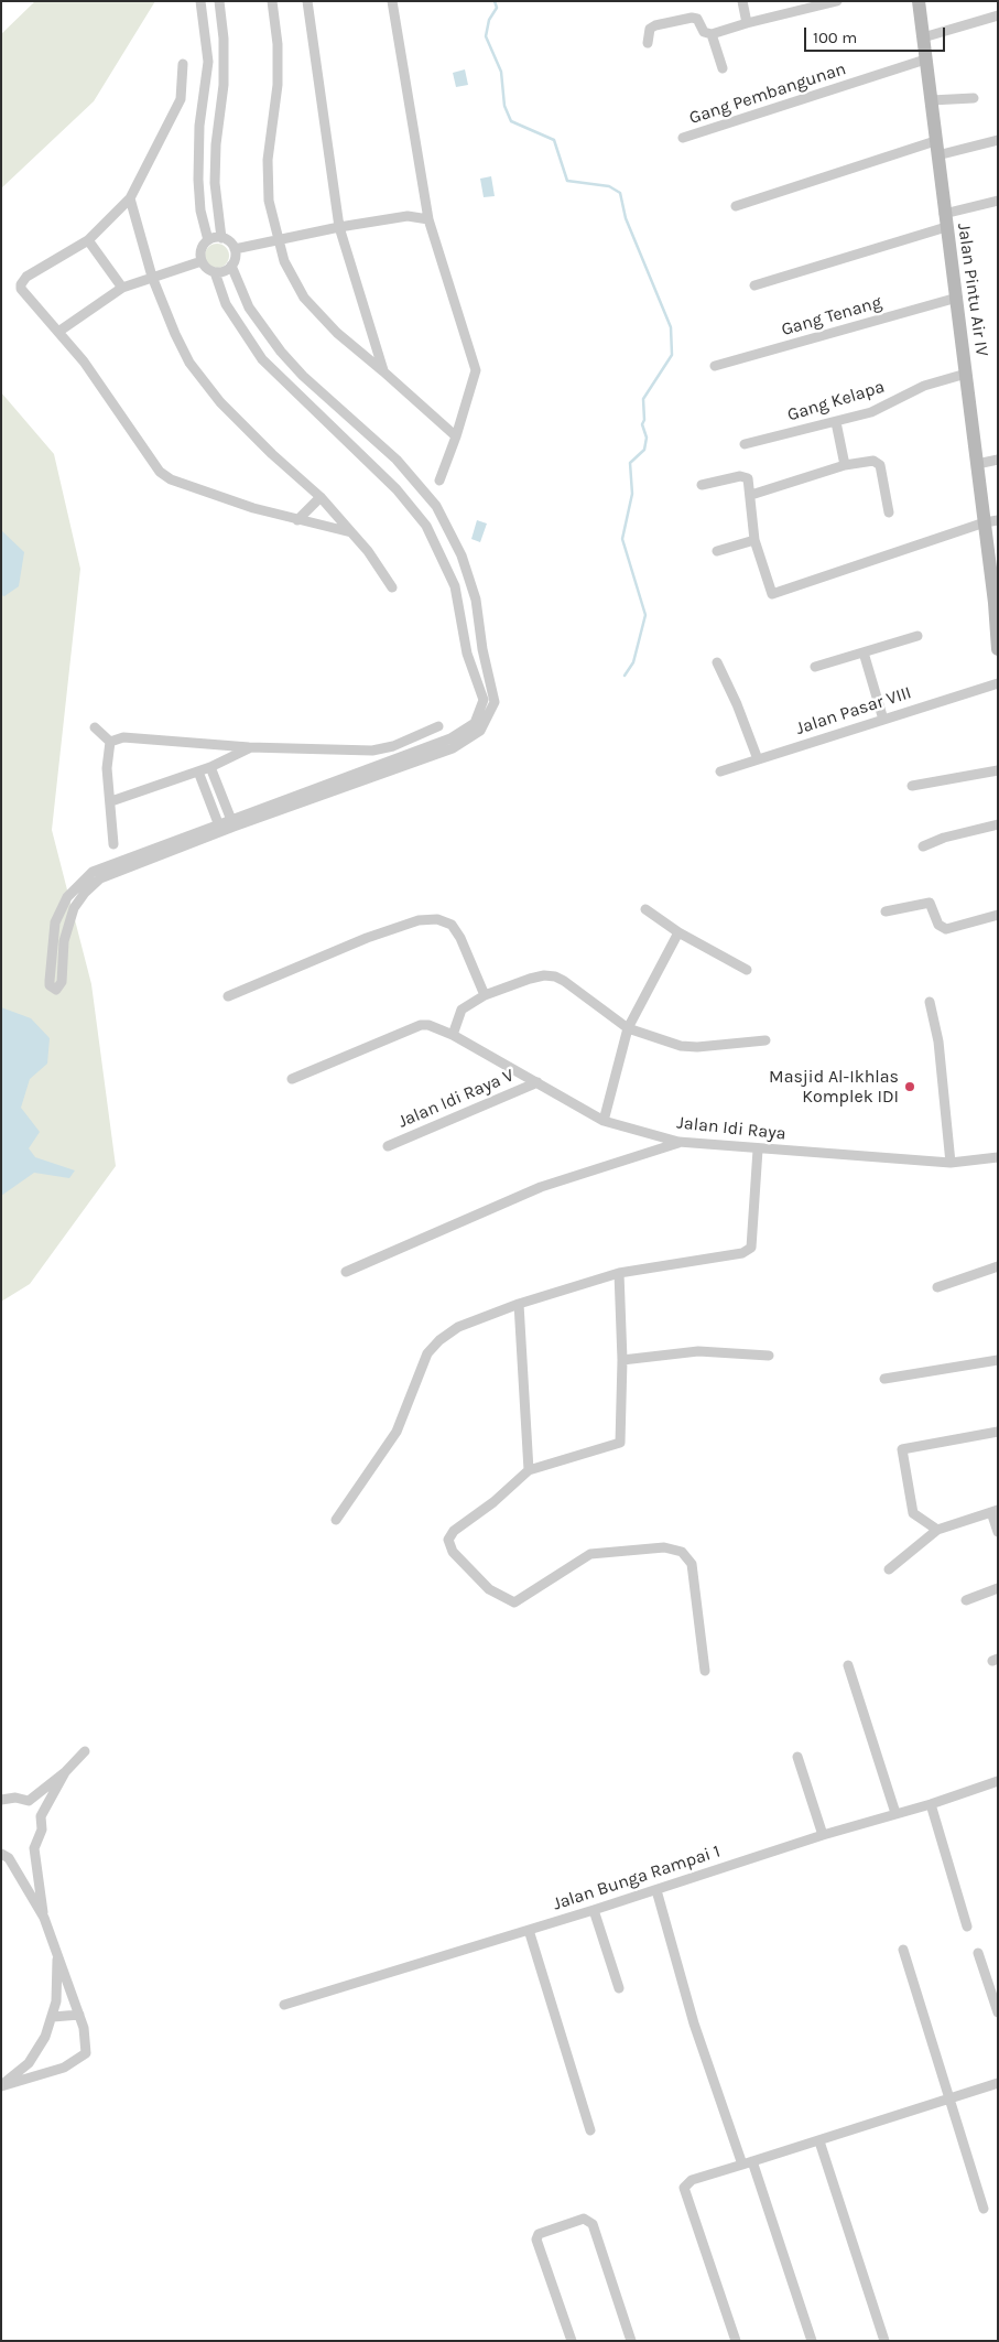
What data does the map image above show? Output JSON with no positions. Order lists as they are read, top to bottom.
{
  "streets": {
    "main road": ["Jalan Pintu Air IV"],
    "street": [
      "Gang Pembangunan",
      "Gang Tenang",
      "Gang Kelapa",
      "Jalan Pasar VIII",
      "Jalan Idi Raya V",
      "Jalan Idi Raya",
      "Jalan Bunga Rampai 1"
    ]
  },
  "crossings": [
    ["Gang Pembangunan", "Jalan Pintu Air IV"],
    ["Jalan Pintu Air IV", "Gang Tenang"],
    ["Jalan Pintu Air IV", "Gang Kelapa"],
    ["Jalan Idi Raya V", "Jalan Idi Raya"]
  ],
  "places": ["Masjid Al-Ikhlas Komplek IDI"],
  "scale_bar": "100 m"
}
